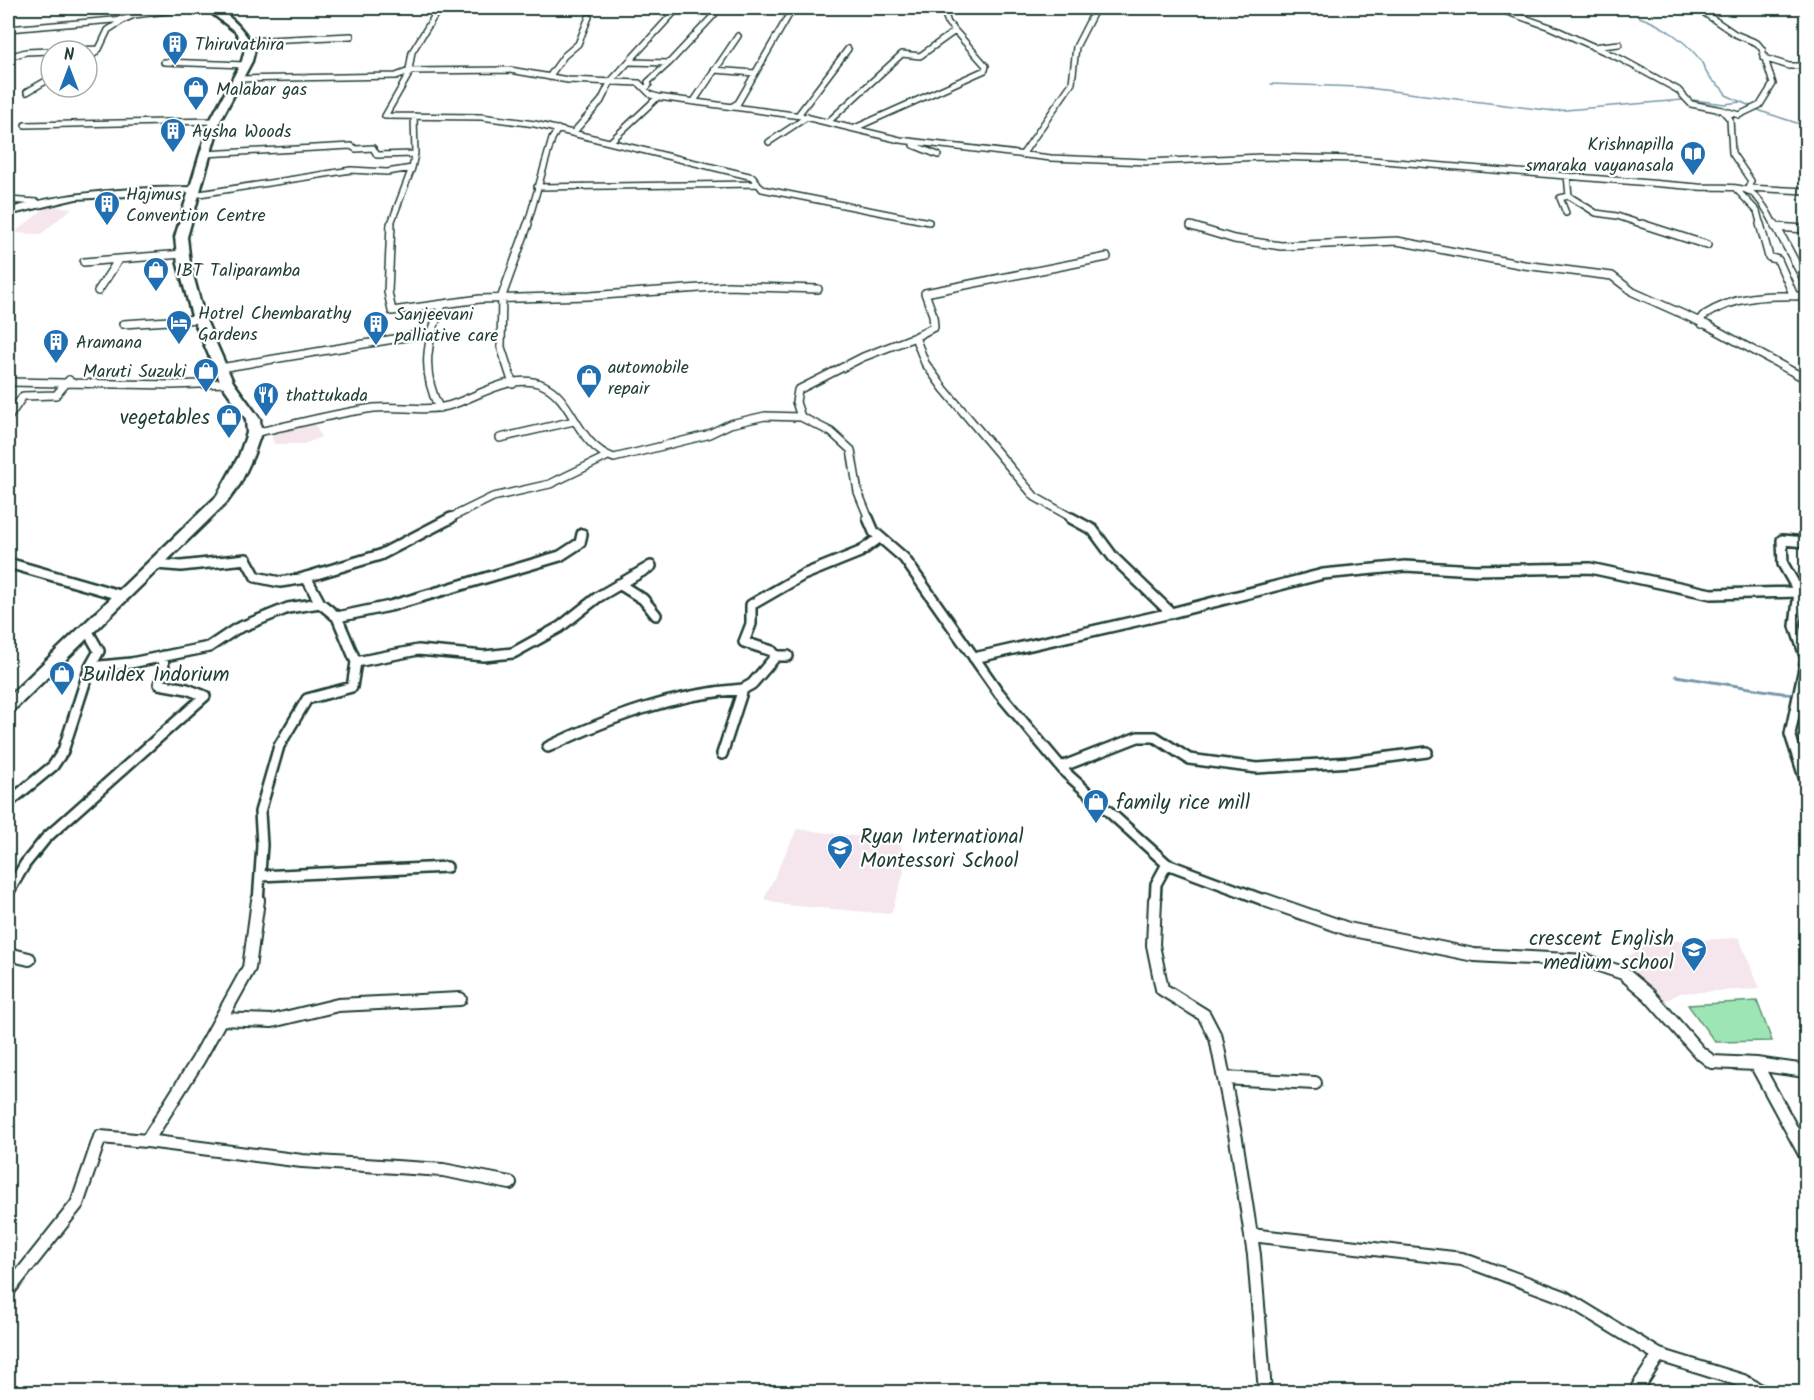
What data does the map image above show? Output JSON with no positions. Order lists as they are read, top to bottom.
{
  "places": {
    "building": [
      "Thiruvathira",
      "Aysha Woods",
      "Hajmus Convention Centre",
      "Sanjeevani palliative care",
      "Aramana"
    ],
    "shop": [
      "Malabar gas",
      "IBT Taliparamba",
      "Maruti Suzuki",
      "automobile repair",
      "vegetables",
      "Buildex Indorium",
      "family rice mill"
    ],
    "library": ["Krishnapilla smaraka vayanasala"],
    "hotel": ["Hotrel Chembarathy Gardens"],
    "restaurant": ["thattukada"],
    "school or university": ["Ryan International Montessori School", "crescent English medium school"]
  },
  "north": "top"
}
